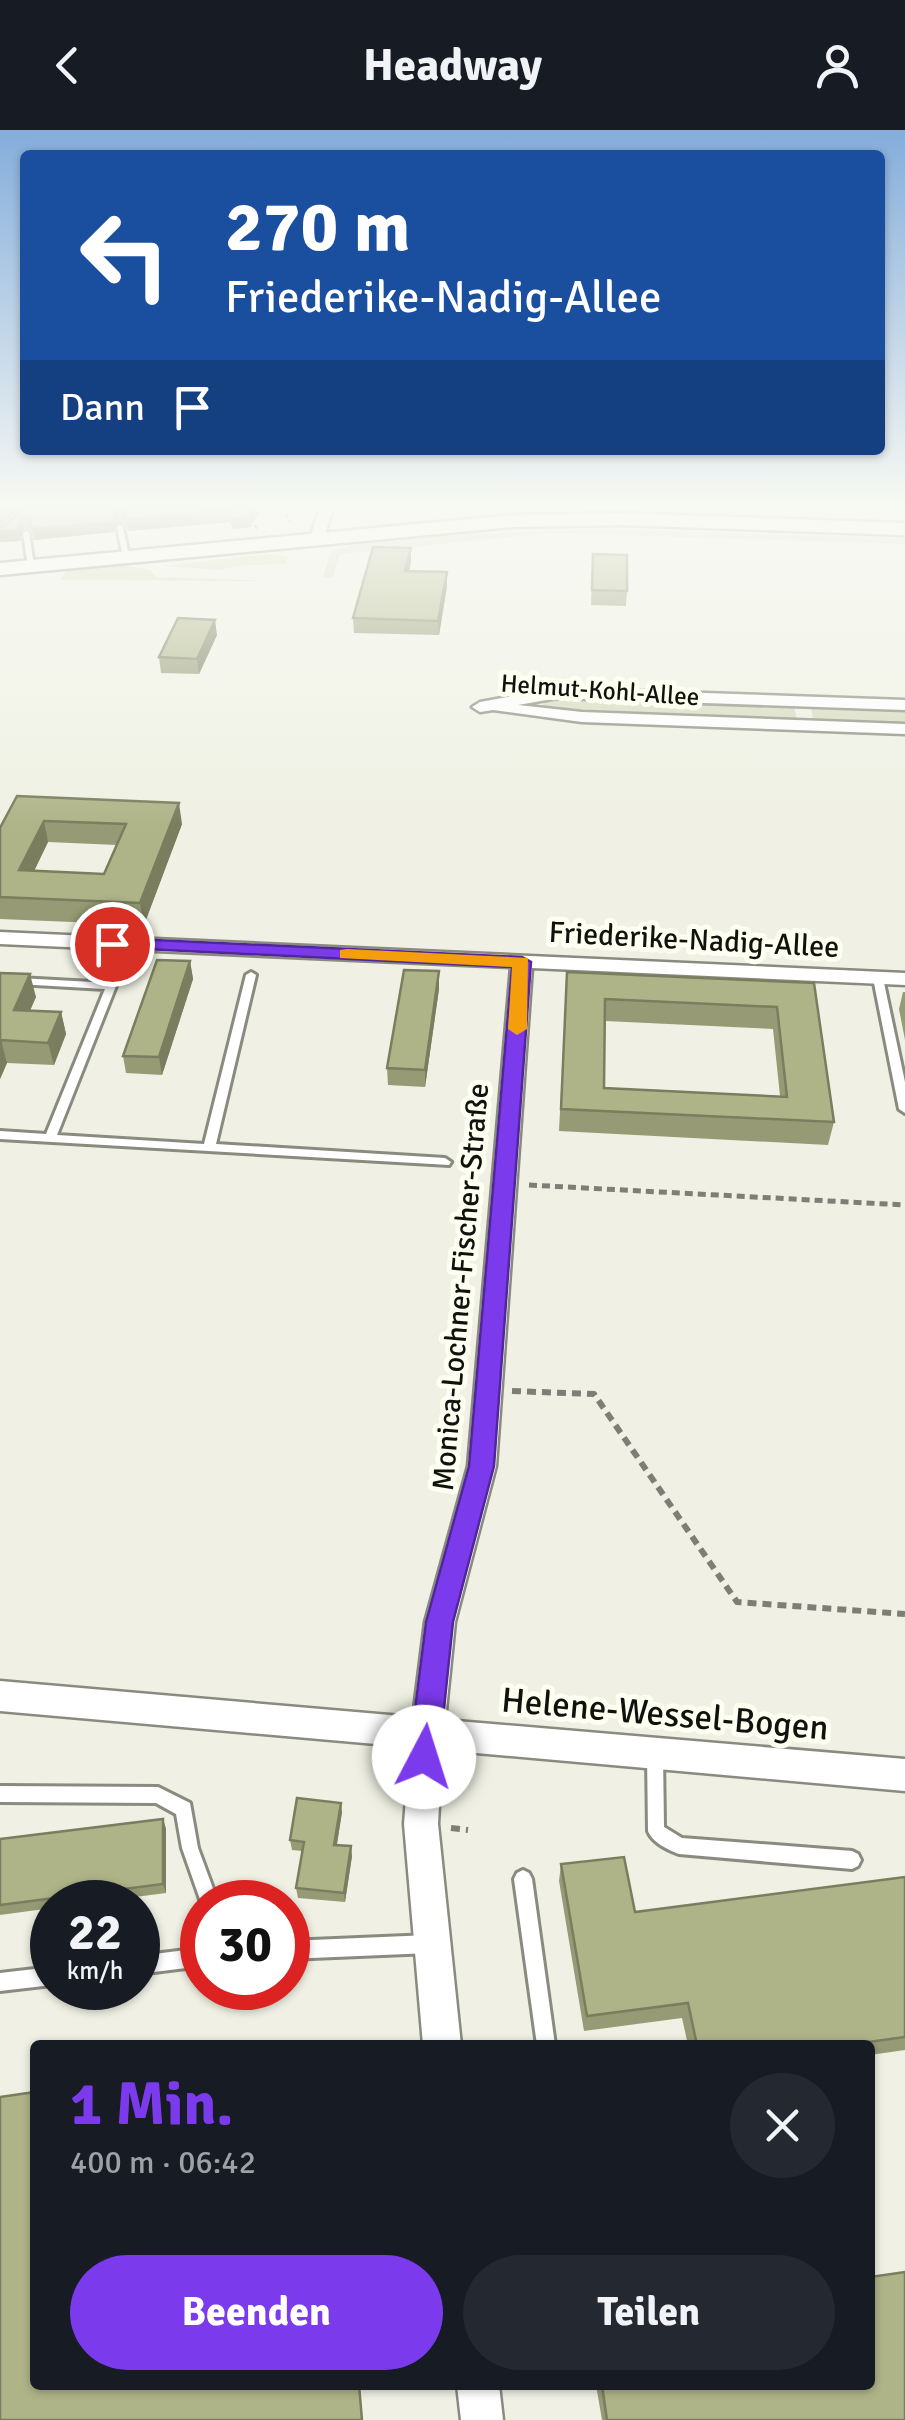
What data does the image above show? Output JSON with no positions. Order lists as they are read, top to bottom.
{
  "streets": {
    "street": [
      "Helmut-Kohl-Allee",
      "Friederike-Nadig-Allee",
      "Monica-Lochner-Fischer-Straße",
      "Helene-Wessel-Bogen"
    ]
  },
  "crossings": [
    ["Friederike-Nadig-Allee", "Monica-Lochner-Fischer-Straße"],
    ["Monica-Lochner-Fischer-Straße", "Helene-Wessel-Bogen"]
  ],
  "page": {
    "header": "Headway",
    "turn": ["270 m", "Friederike-Nadig-Allee"],
    "then": "Dann",
    "speed": "22 km/h",
    "limit": "30",
    "heading": ["1 Min.", "400 m · 06:42"],
    "buttons": ["Beenden", "Teilen"]
  }
}
